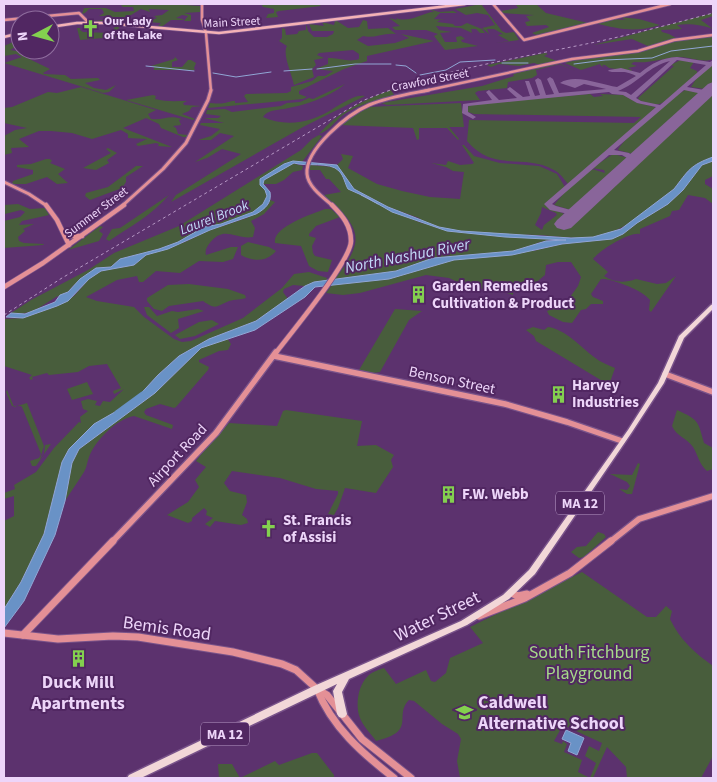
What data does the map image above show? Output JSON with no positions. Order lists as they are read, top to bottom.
{
  "streets": {
    "highway": ["MA 12", "Water Street"],
    "main road": [
      "Main Street",
      "Crawford Street",
      "Summer Street",
      "Benson Street",
      "Airport Road",
      "Bemis Road"
    ]
  },
  "crossings": [
    ["Main Street", "Summer Street"],
    ["Crawford Street", "Airport Road"],
    ["Benson Street", "Airport Road"],
    ["Benson Street", "Water Street"],
    ["Airport Road", "Bemis Road"],
    ["MA 12", "Water Street"],
    ["Water Street", "Bemis Road"]
  ],
  "water": ["Laurel Brook", "North Nashua River"],
  "parks": ["South Fitchburg Playground"],
  "places": {
    "church": ["Our Lady of the Lake", "St. Francis of Assisi"],
    "building": [
      "Garden Remedies Cultivation & Product",
      "Harvey Industries",
      "F.W. Webb",
      "Duck Mill Apartments"
    ],
    "school or university": ["Caldwell Alternative School"]
  },
  "north": "left"
}
